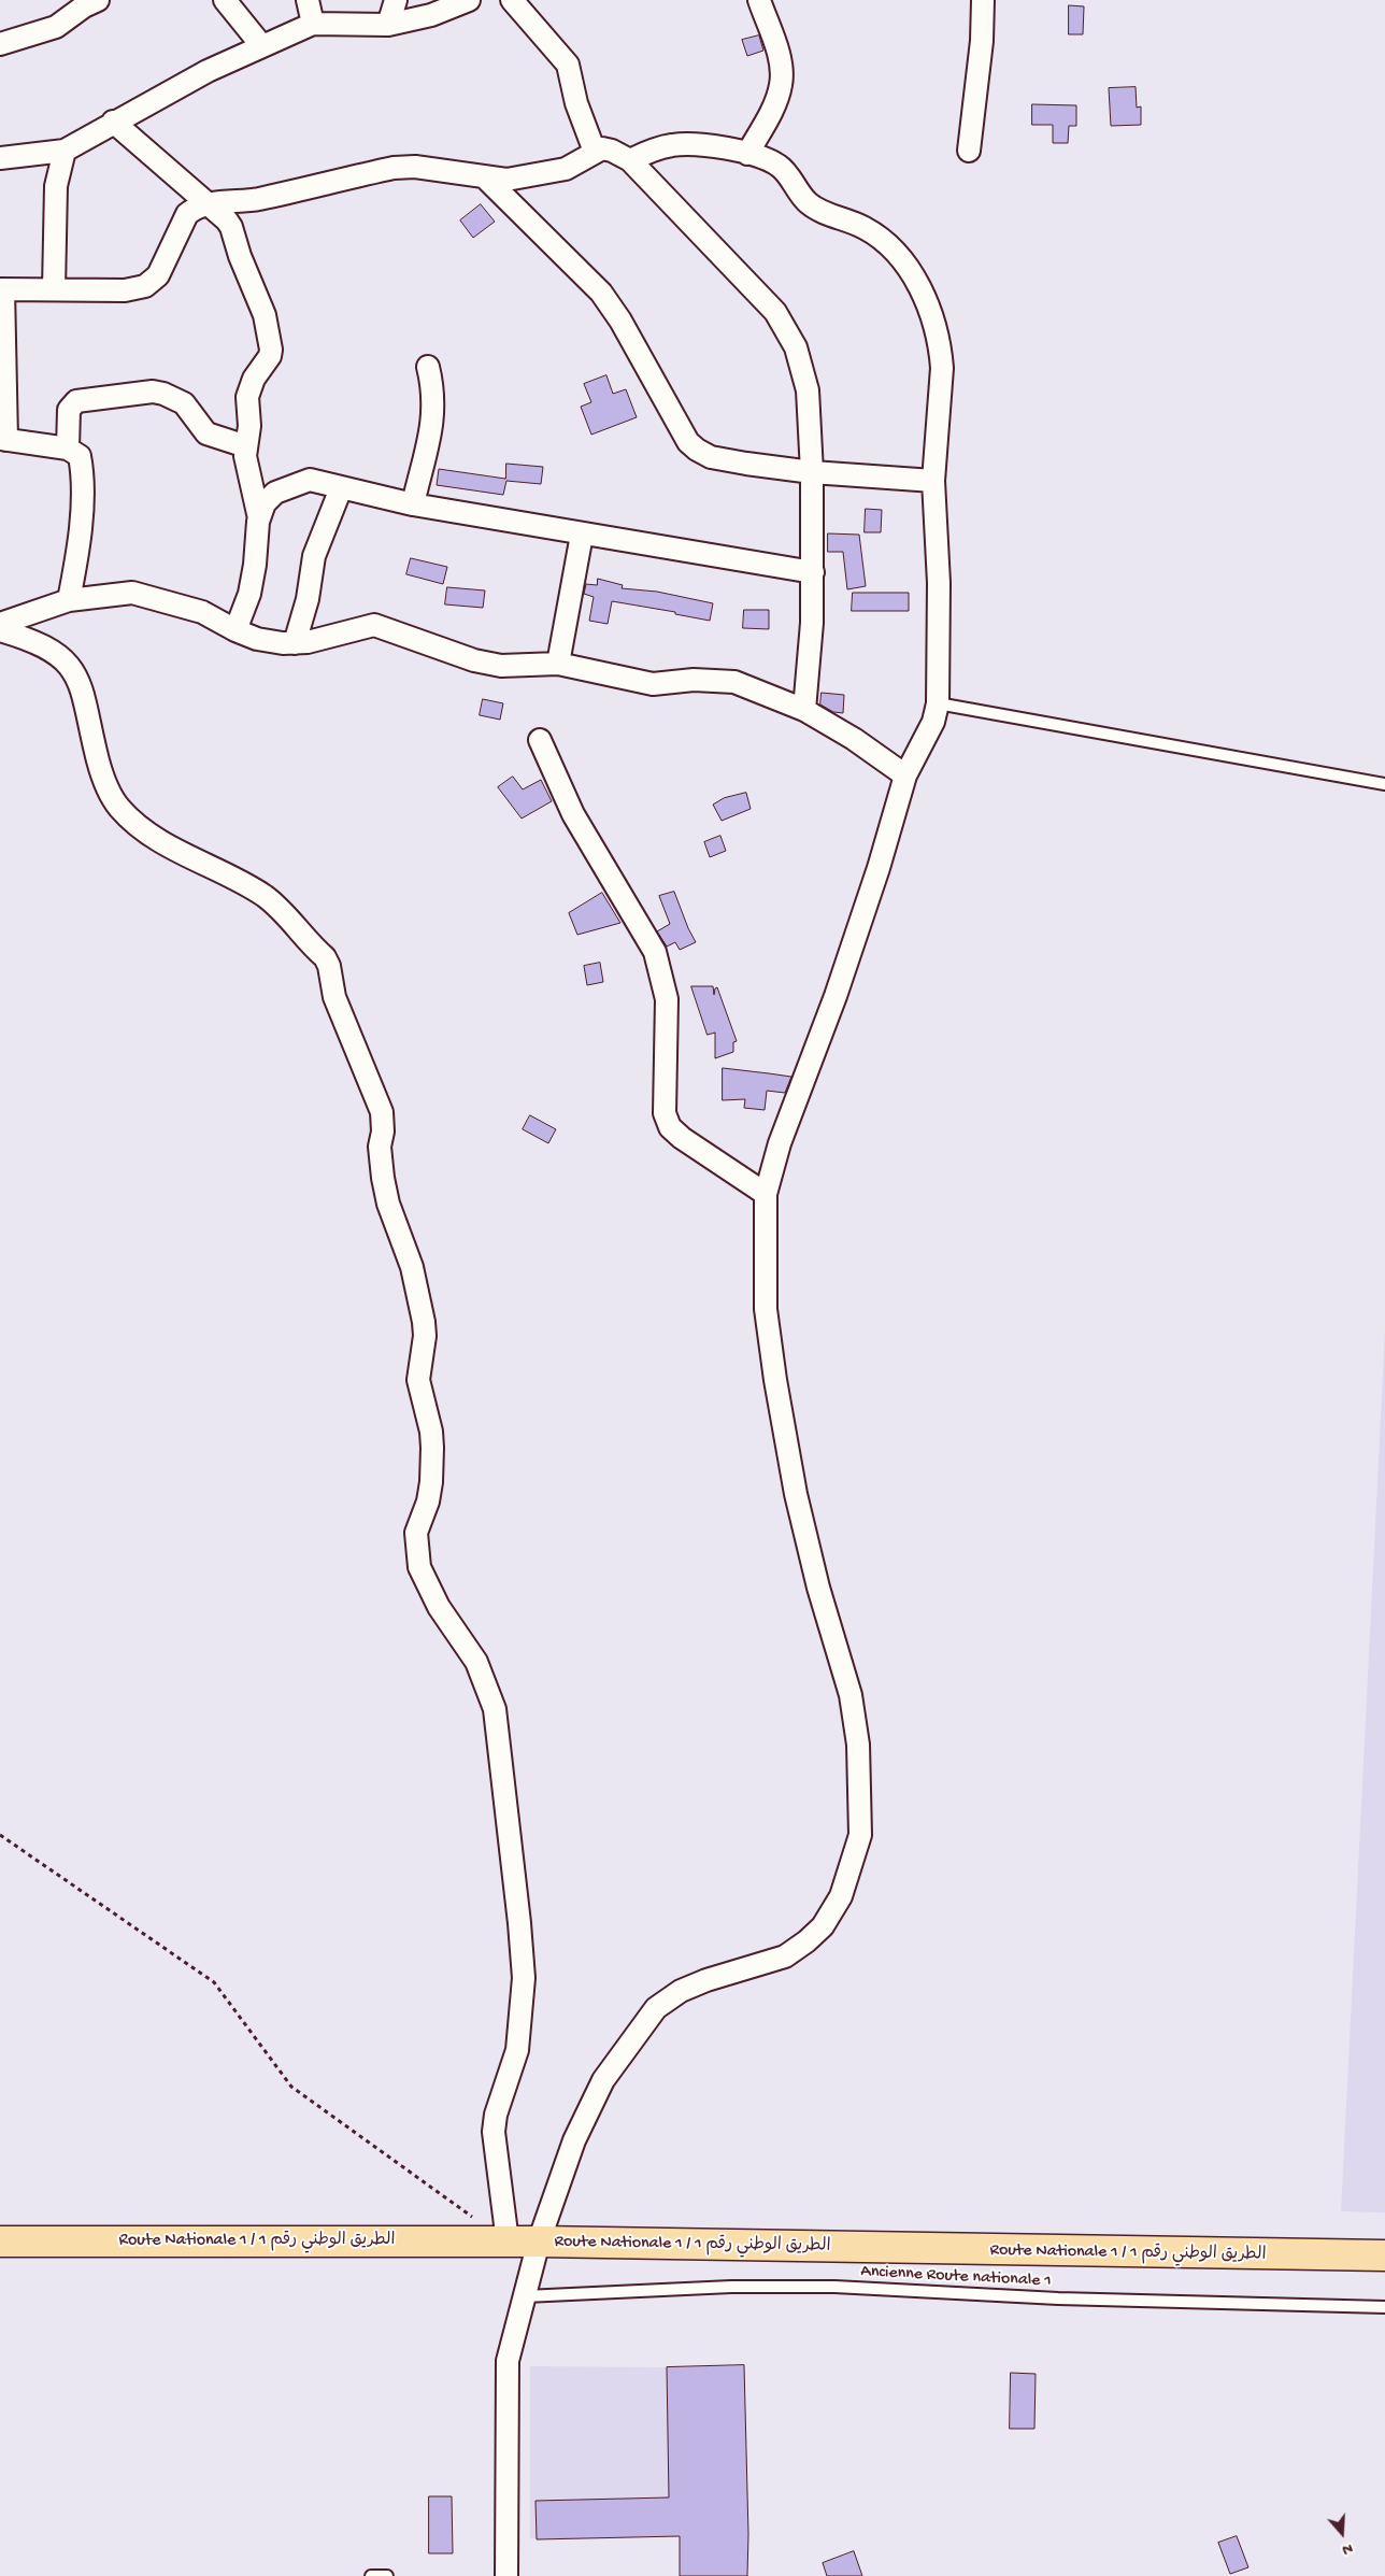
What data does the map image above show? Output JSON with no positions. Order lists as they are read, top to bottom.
{
  "streets": {
    "main road": ["Route Nationale 1 / الطريق الوطني رقم 1"],
    "lane": ["Ancienne Route nationale 1"]
  },
  "north": "bottom"
}
